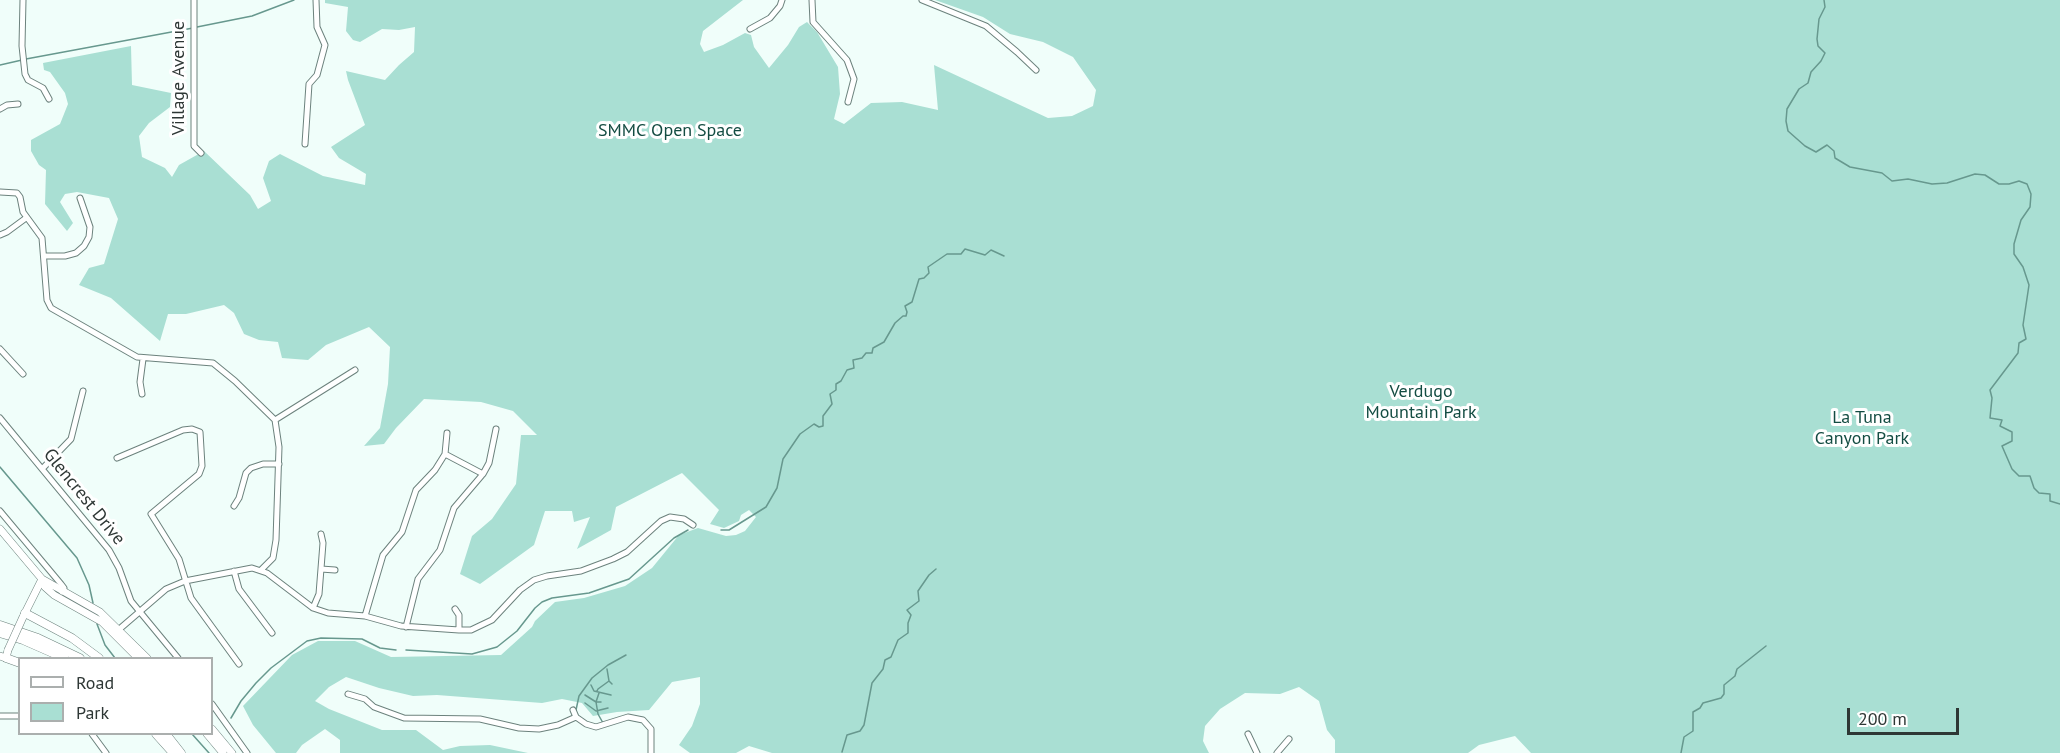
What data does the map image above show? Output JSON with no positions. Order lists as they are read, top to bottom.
{
  "streets": {
    "street": ["Village Avenue", "Glencrest Drive"]
  },
  "parks": ["SMMC Open Space", "Verdugo Mountain Park", "La Tuna Canyon Park"],
  "legend": ["Road", "Park"],
  "scale_bar": "200 m"
}
